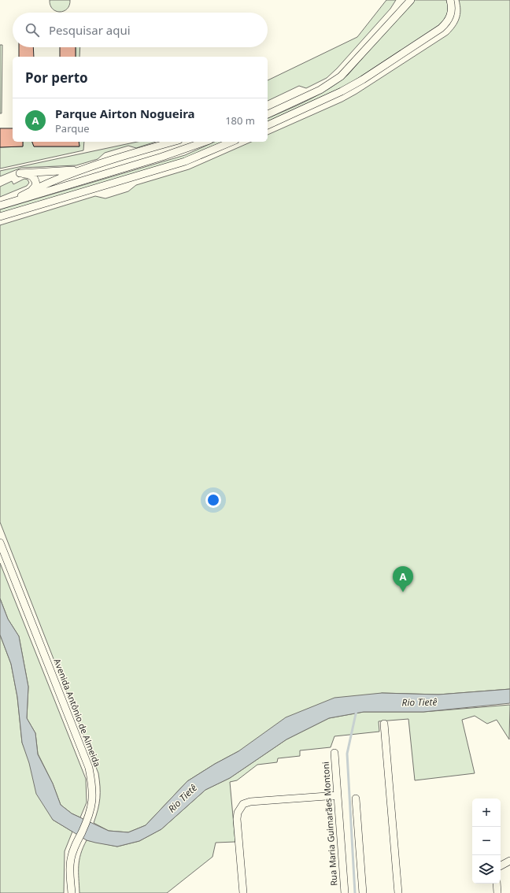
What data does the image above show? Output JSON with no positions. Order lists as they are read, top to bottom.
{
  "streets": {
    "street": ["Avenida Antônio de Almeida", "Rua Maria Guimarães Montoni"]
  },
  "water": ["Rio Tietê"],
  "page": {
    "search": "Pesquisar aqui",
    "heading": "Por perto",
    "list": [
      {
        "mark": "A",
        "name": "Parque Airton Nogueira",
        "note": "Parque",
        "value": "180 m"
      }
    ],
    "pins": "A",
    "map_buttons": ["+", "−"]
  }
}
